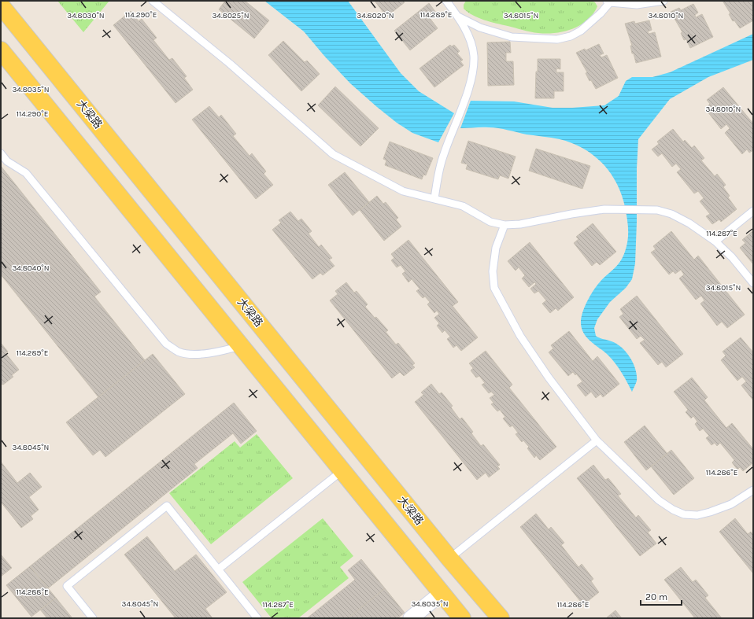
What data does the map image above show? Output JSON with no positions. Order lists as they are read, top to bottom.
{
  "streets": {
    "main road": ["大梁路"]
  },
  "scale_bar": "20 m",
  "coordinates": [
    "114.290°E",
    "114.289°E",
    "34.8030°N",
    "34.8025°N",
    "34.8020°N",
    "34.8015°N",
    "34.8010°N",
    "34.8035°N",
    "114.287°E",
    "34.8040°N",
    "34.8045°N",
    "114.286°E",
    "114.288°E"
  ]
}
